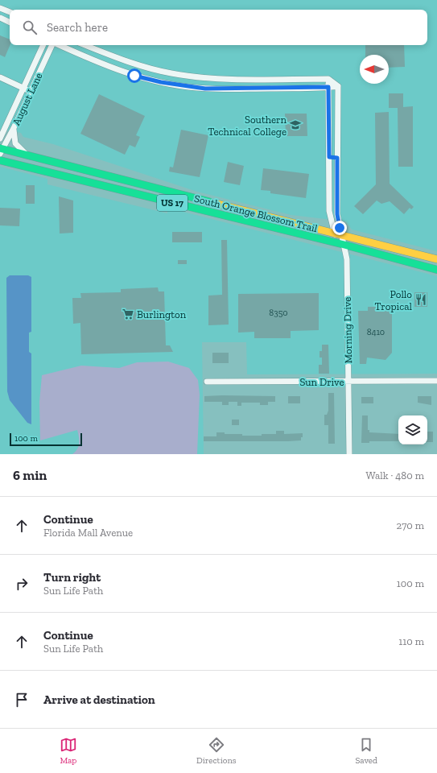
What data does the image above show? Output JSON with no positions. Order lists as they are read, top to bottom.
{
  "streets": {
    "main road": ["US 17", "South Orange Blossom Trail"],
    "street": ["August Lane", "Morning Drive", "Sun Drive"]
  },
  "crossings": [
    ["August Lane", "South Orange Blossom Trail"],
    ["South Orange Blossom Trail", "Morning Drive"],
    ["Morning Drive", "Sun Drive"]
  ],
  "places": {
    "school or university": ["Southern Technical College"],
    "restaurant": ["Pollo Tropical"],
    "supermarket": ["Burlington"]
  },
  "house_numbers": ["8350", "8410"],
  "scale_bar": "100 m",
  "north": "left",
  "page": {
    "search": "Search here",
    "scale": "100 m",
    "heading": ["6 min", "Walk · 480 m"],
    "list": [
      ["Continue", "Florida Mall Avenue", "270 m"],
      ["Turn right", "Sun Life Path", "100 m"],
      ["Continue", "Sun Life Path", "110 m"],
      "Arrive at destination"
    ],
    "nav": ["Map", "Directions", "Saved"]
  }
}
